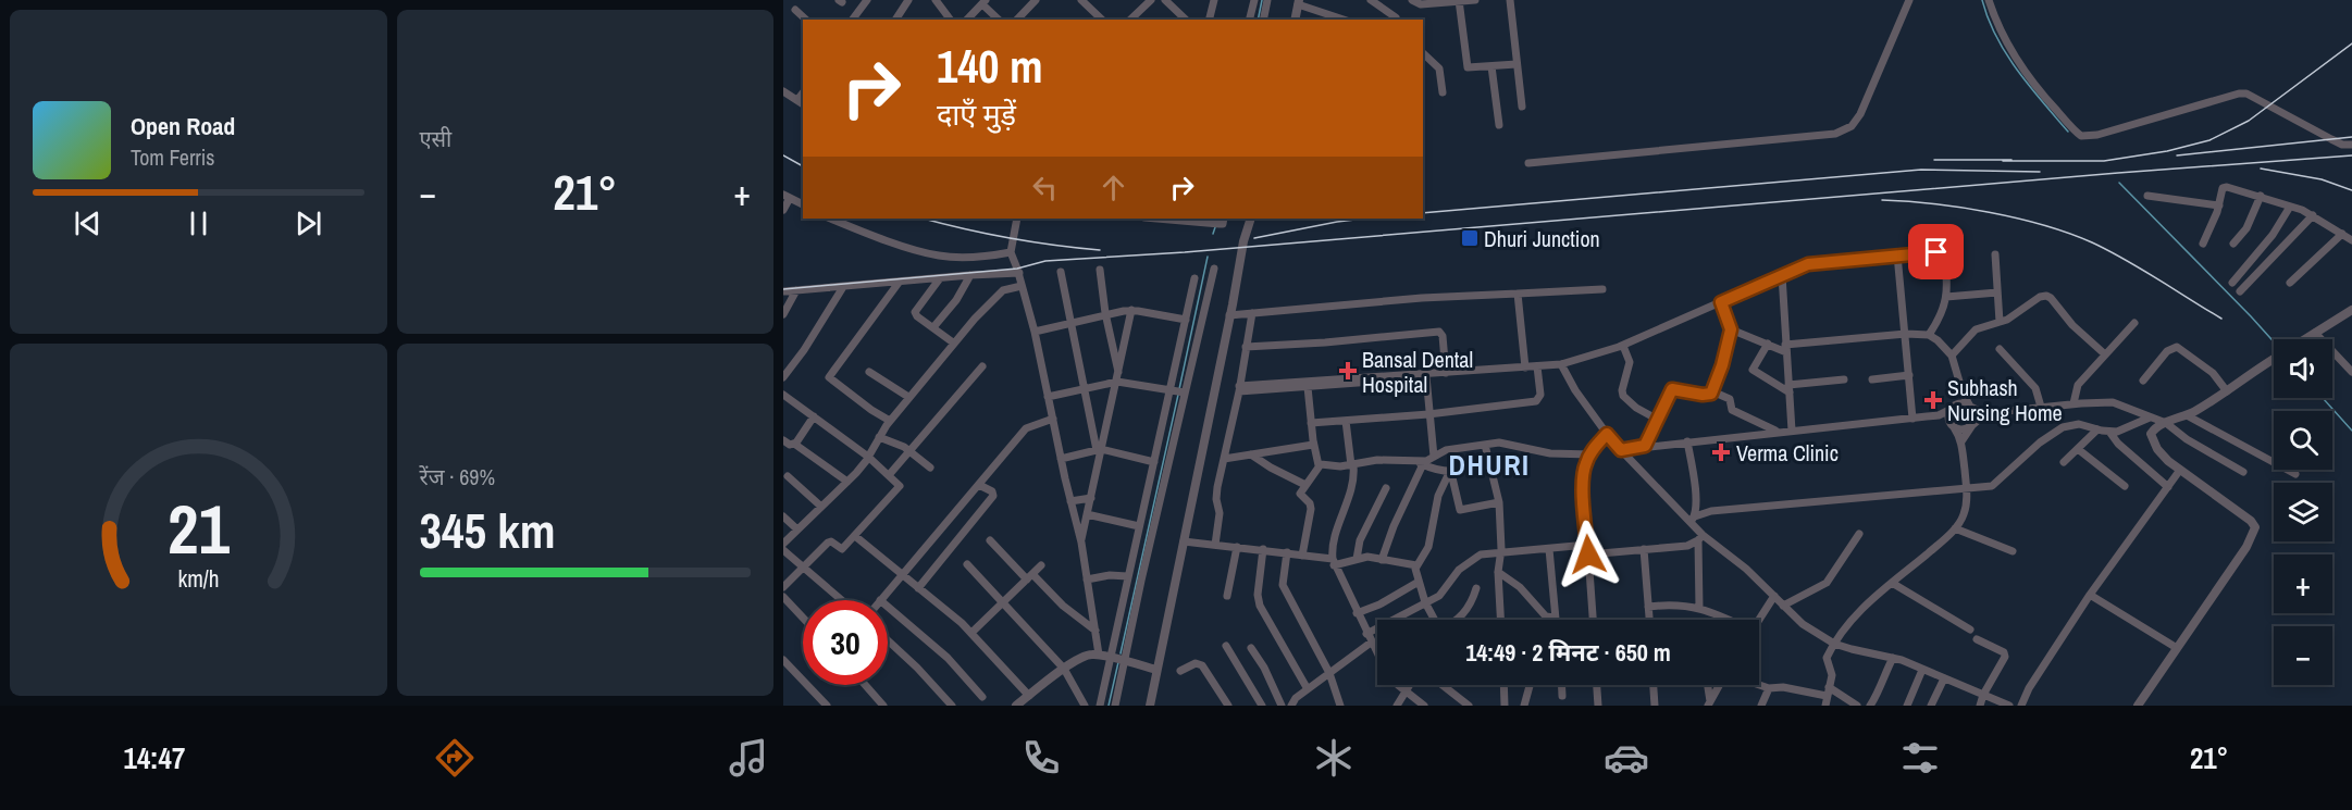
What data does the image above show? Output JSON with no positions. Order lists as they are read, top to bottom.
{
  "districts": ["DHURI"],
  "places": {
    "transit": ["Dhuri Junction"],
    "health": ["Bansal Dental Hospital", "Subhash Nursing Home", "Verma Clinic"]
  },
  "page": {
    "tile": [
      "एसी",
      ["रेंज · 69%", "345 km"]
    ],
    "turn": ["140 m", "दाएँ मुड़ें"],
    "song": ["Open Road", "Tom Ferris"],
    "heat": ["−", "21°", "+"],
    "map_buttons": ["+", "−"],
    "limit": "30",
    "trip": "14:49 · 2 मिनट · 650 m",
    "tabs": ["14:47", "21°"],
    "gauge": ["21", "km/h"]
  }
}
